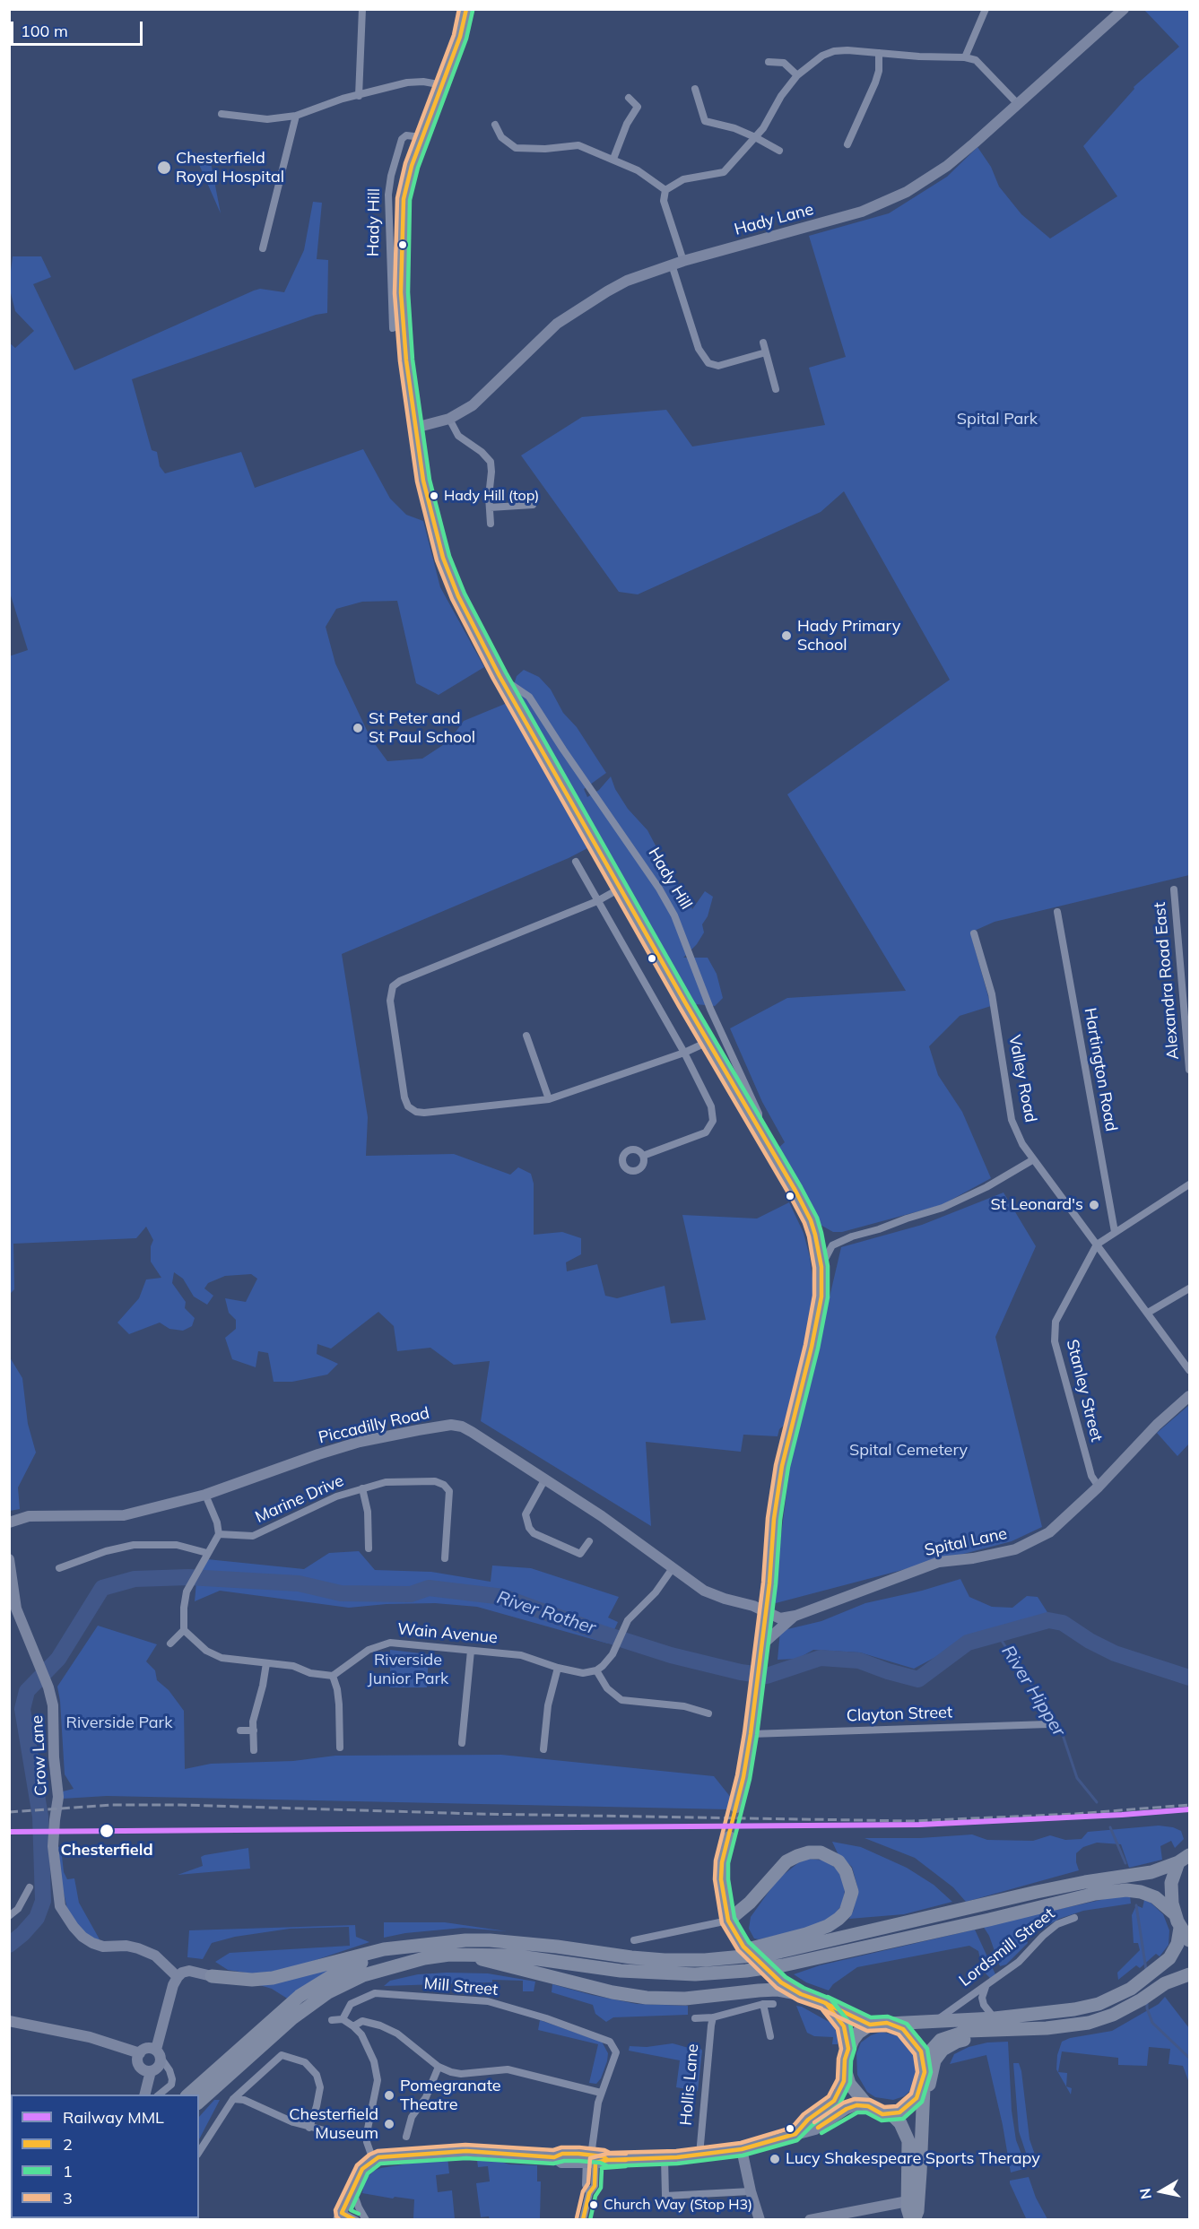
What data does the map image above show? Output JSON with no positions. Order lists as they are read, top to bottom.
{
  "streets": {
    "main road": ["Hady Hill"],
    "street": [
      "Hady Lane",
      "Alexandra Road East",
      "Hartington Road",
      "Valley Road",
      "Stanley Street",
      "Piccadilly Road",
      "Marine Drive",
      "Spital Lane",
      "Wain Avenue",
      "Clayton Street",
      "Crow Lane",
      "Lordsmill Street",
      "Mill Street",
      "Hollis Lane"
    ]
  },
  "crossings": [
    ["Hady Lane", "Hady Hill"],
    ["Hady Hill", "Piccadilly Road"],
    ["Hady Hill", "Spital Lane"],
    ["Hady Hill", "Clayton Street"],
    ["Valley Road", "Stanley Street"],
    ["Stanley Street", "Spital Lane"],
    ["Piccadilly Road", "Spital Lane"]
  ],
  "water": ["River Rother", "River Hipper"],
  "parks": [
    "Spital Park",
    "Spital Cemetery",
    "Riverside Junior Park",
    "Riverside Park"
  ],
  "places": [
    "Chesterfield Royal Hospital",
    "Hady Hill (top)",
    "Hady Primary School",
    "St Peter and St Paul School",
    "St Leonard's",
    "Chesterfield",
    "Pomegranate Theatre",
    "Chesterfield Museum",
    "Lucy Shakespeare Sports Therapy",
    "Church Way (Stop H3)"
  ],
  "lines": [
    "transit line 2",
    "transit line 3",
    "transit line 1",
    "rail line MML"
  ],
  "legend": [
    "Railway MML",
    "2",
    "1",
    "3"
  ],
  "scale_bar": "100 m",
  "north": "left"
}
